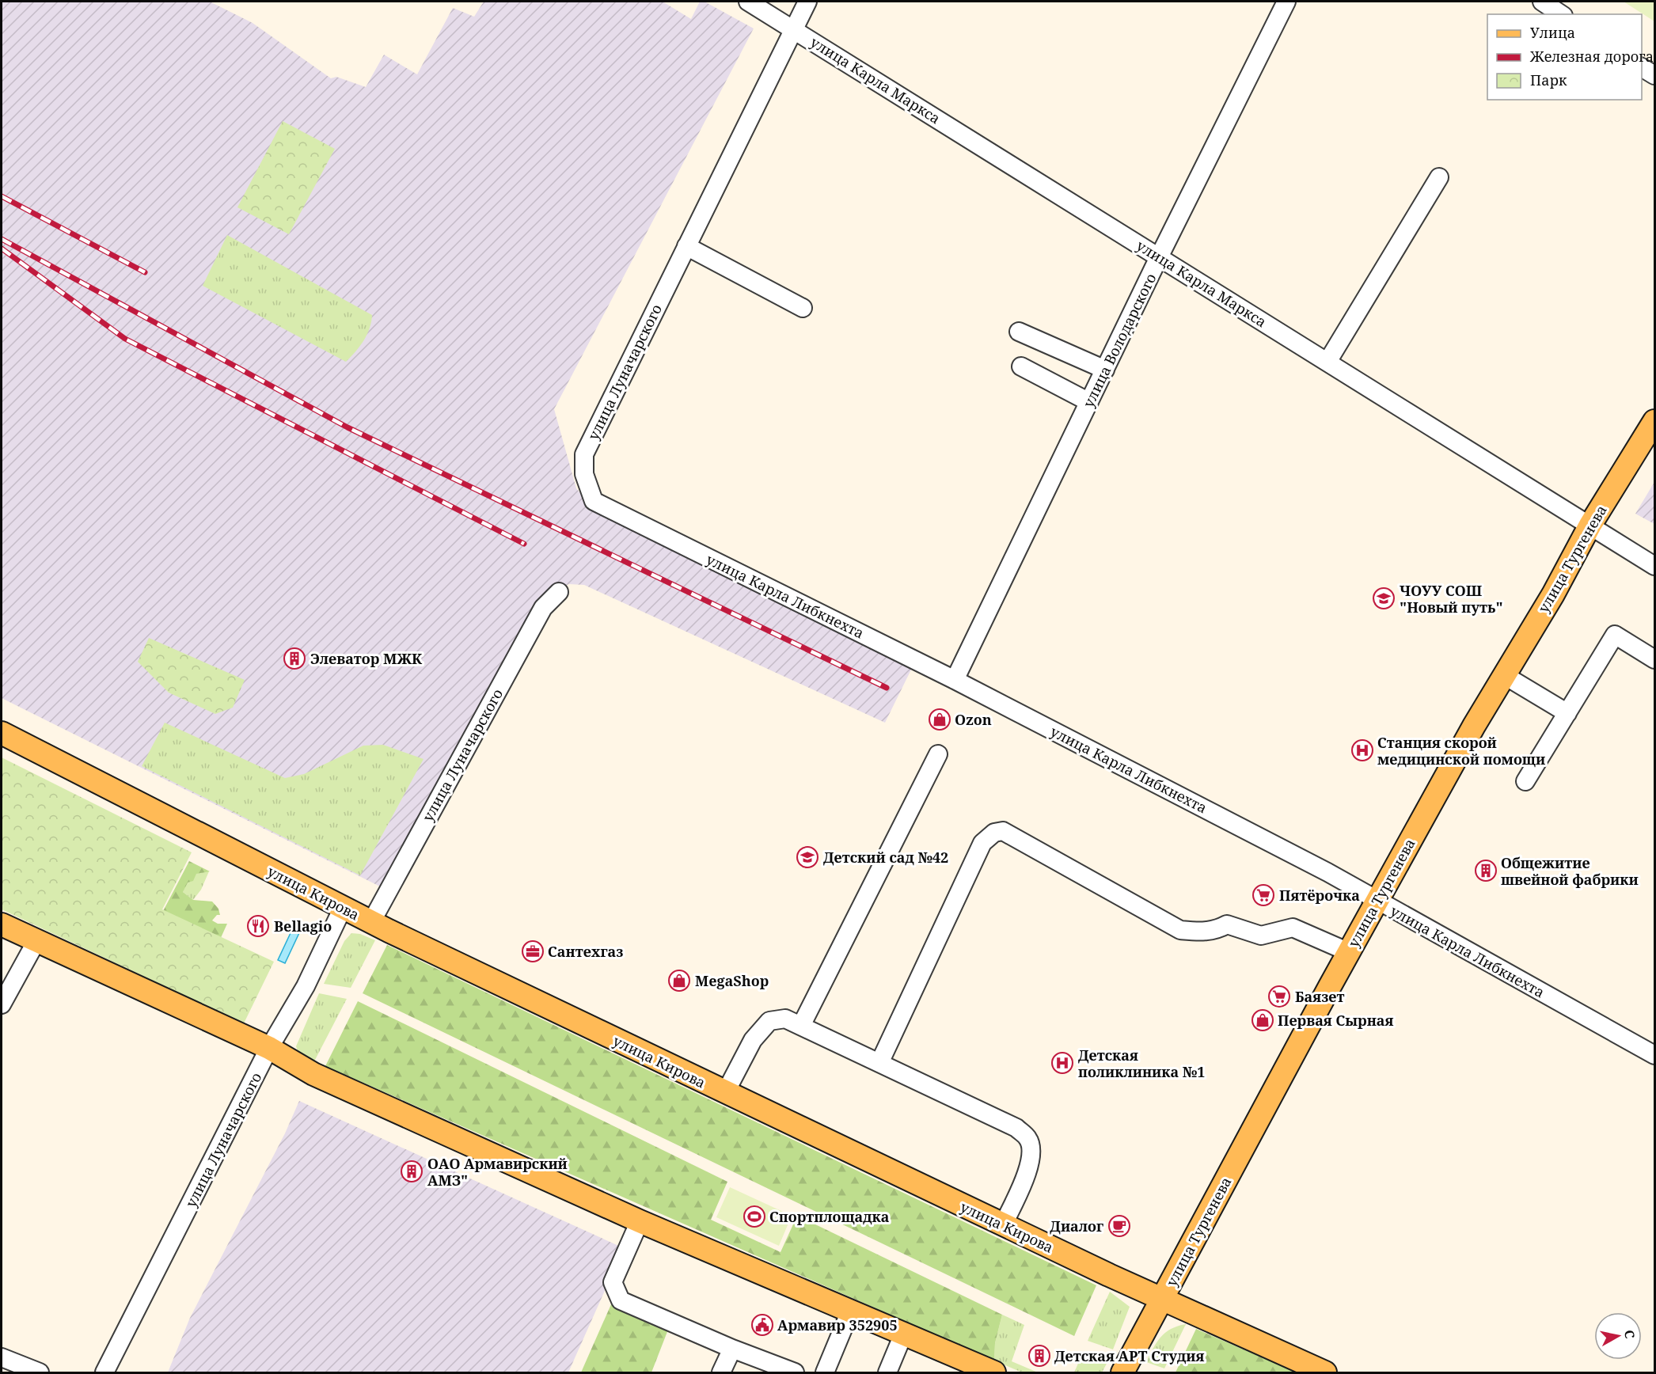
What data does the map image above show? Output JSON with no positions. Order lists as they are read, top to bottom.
{
  "streets": {
    "main road": ["улица Тургенева", "улица Кирова"],
    "street": [
      "улица Карла Маркса",
      "улица Володарского",
      "улица Луначарского",
      "улица Карла Либкнехта"
    ]
  },
  "crossings": [
    ["улица Карла Маркса", "улица Володарского"],
    ["улица Карла Маркса", "улица Луначарского"],
    ["улица Карла Маркса", "улица Тургенева"],
    ["улица Володарского", "улица Карла Либкнехта"],
    ["улица Луначарского", "улица Карла Либкнехта"],
    ["улица Луначарского", "улица Кирова"],
    ["улица Тургенева", "улица Карла Либкнехта"],
    ["улица Тургенева", "улица Кирова"]
  ],
  "places": {
    "school or university": ["ЧОУУ СОШ \"Новый путь\"", "Детский сад №42"],
    "building": [
      "Элеватор МЖК",
      "Общежитие швейной фабрики",
      "ОАО Армавирский АМЗ\"",
      "Детская АРТ Студия"
    ],
    "shop": ["Ozon", "MegaShop", "Первая Сырная"],
    "hospital": ["Станция скорой медицинской помощи", "Детская поликлиника №1"],
    "supermarket": ["Пятёрочка", "Баязет"],
    "restaurant": ["Bellagio"],
    "office": ["Сантехгаз"],
    "sports": ["Спортплощадка"],
    "cafe": ["Диалог"],
    "public building": ["Армавир 352905"]
  },
  "legend": ["Улица", "Железная дорога", "Парк"],
  "north": "right"
}
